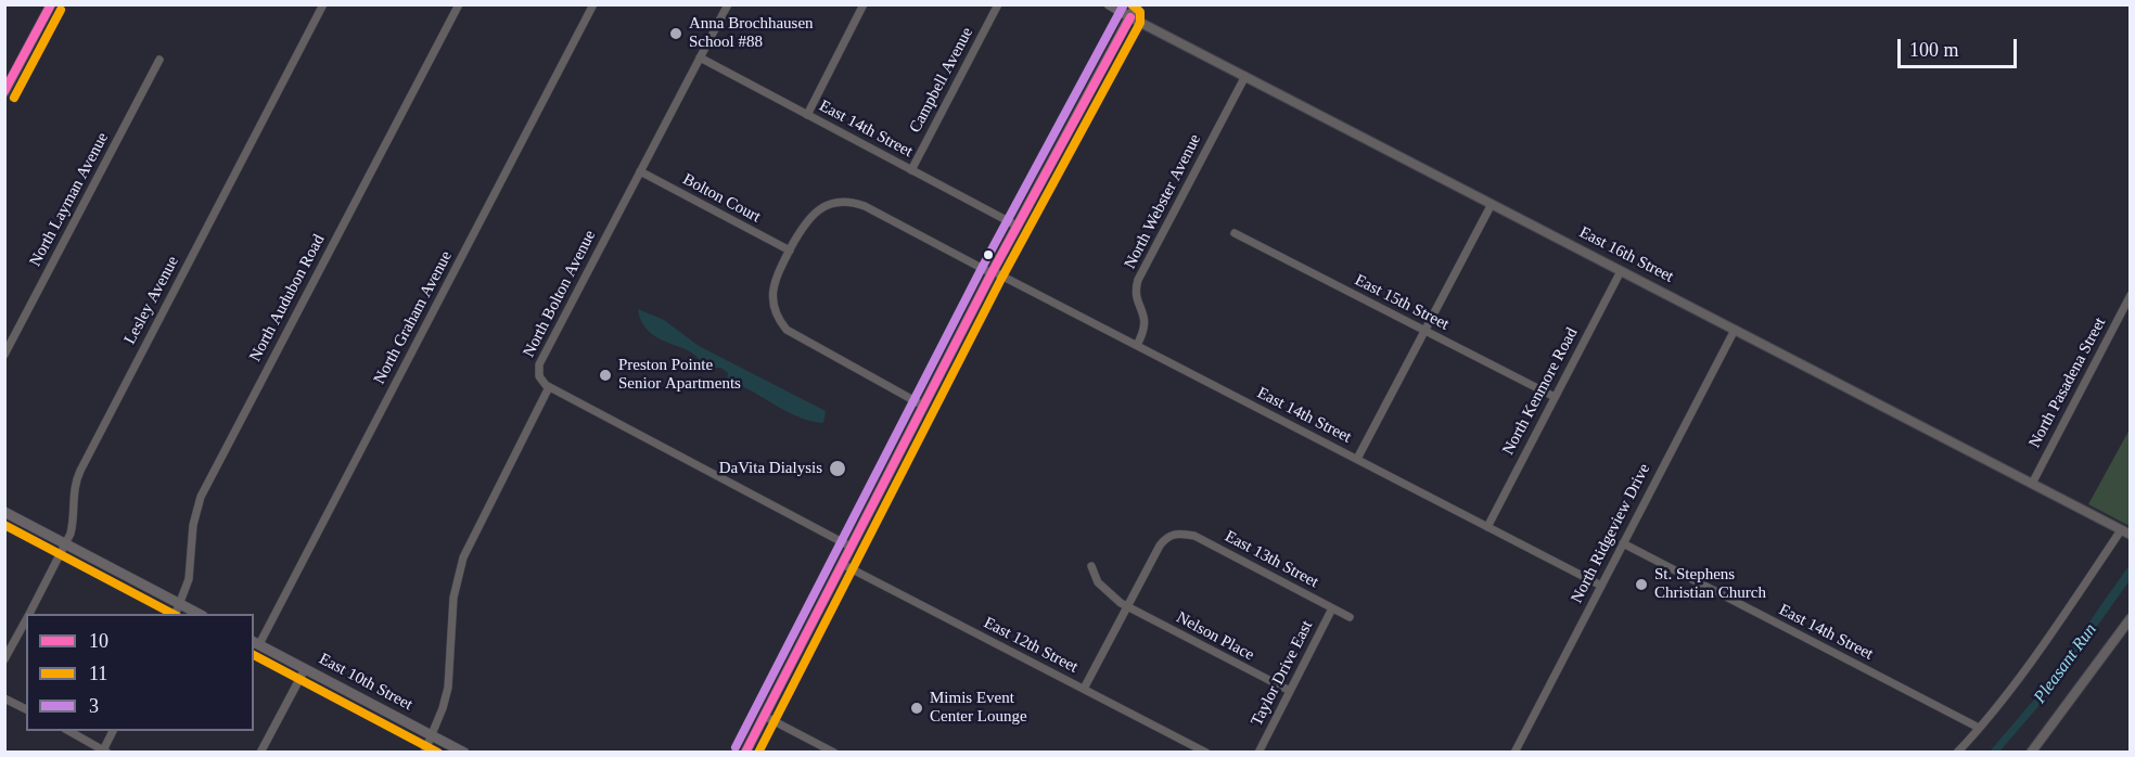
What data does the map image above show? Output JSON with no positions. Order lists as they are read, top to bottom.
{
  "streets": {
    "main road": ["East 16th Street", "East 10th Street"],
    "street": [
      "Campbell Avenue",
      "East 14th Street",
      "Bolton Court",
      "North Layman Avenue",
      "North Webster Avenue",
      "North Bolton Avenue",
      "North Audubon Road",
      "Lesley Avenue",
      "East 15th Street",
      "North Graham Avenue",
      "North Pasadena Street",
      "North Kenmore Road",
      "North Ridgeview Drive",
      "East 13th Street",
      "Nelson Place",
      "East 12th Street",
      "Taylor Drive East"
    ]
  },
  "crossings": [
    ["Campbell Avenue", "East 14th Street"],
    ["East 14th Street", "Bolton Court"],
    ["East 14th Street", "North Webster Avenue"],
    ["East 14th Street", "North Bolton Avenue"],
    ["East 14th Street", "North Kenmore Road"],
    ["East 14th Street", "North Ridgeview Drive"],
    ["Bolton Court", "North Bolton Avenue"],
    ["North Webster Avenue", "East 16th Street"],
    ["East 16th Street", "North Pasadena Street"],
    ["East 16th Street", "North Kenmore Road"],
    ["East 16th Street", "North Ridgeview Drive"],
    ["East 15th Street", "North Kenmore Road"],
    ["North Graham Avenue", "East 10th Street"],
    ["East 13th Street", "Nelson Place"],
    ["East 13th Street", "Taylor Drive East"],
    ["Nelson Place", "Taylor Drive East"]
  ],
  "water": ["Pleasant Run"],
  "places": [
    "Anna Brochhausen School #88",
    "Preston Pointe Senior Apartments",
    "DaVita Dialysis",
    "St. Stephens Christian Church",
    "Mimis Event Center Lounge"
  ],
  "lines": ["transit line 10", "transit line 11", "transit line 3"],
  "legend": ["10", "11", "3"],
  "scale_bar": "100 m"
}
